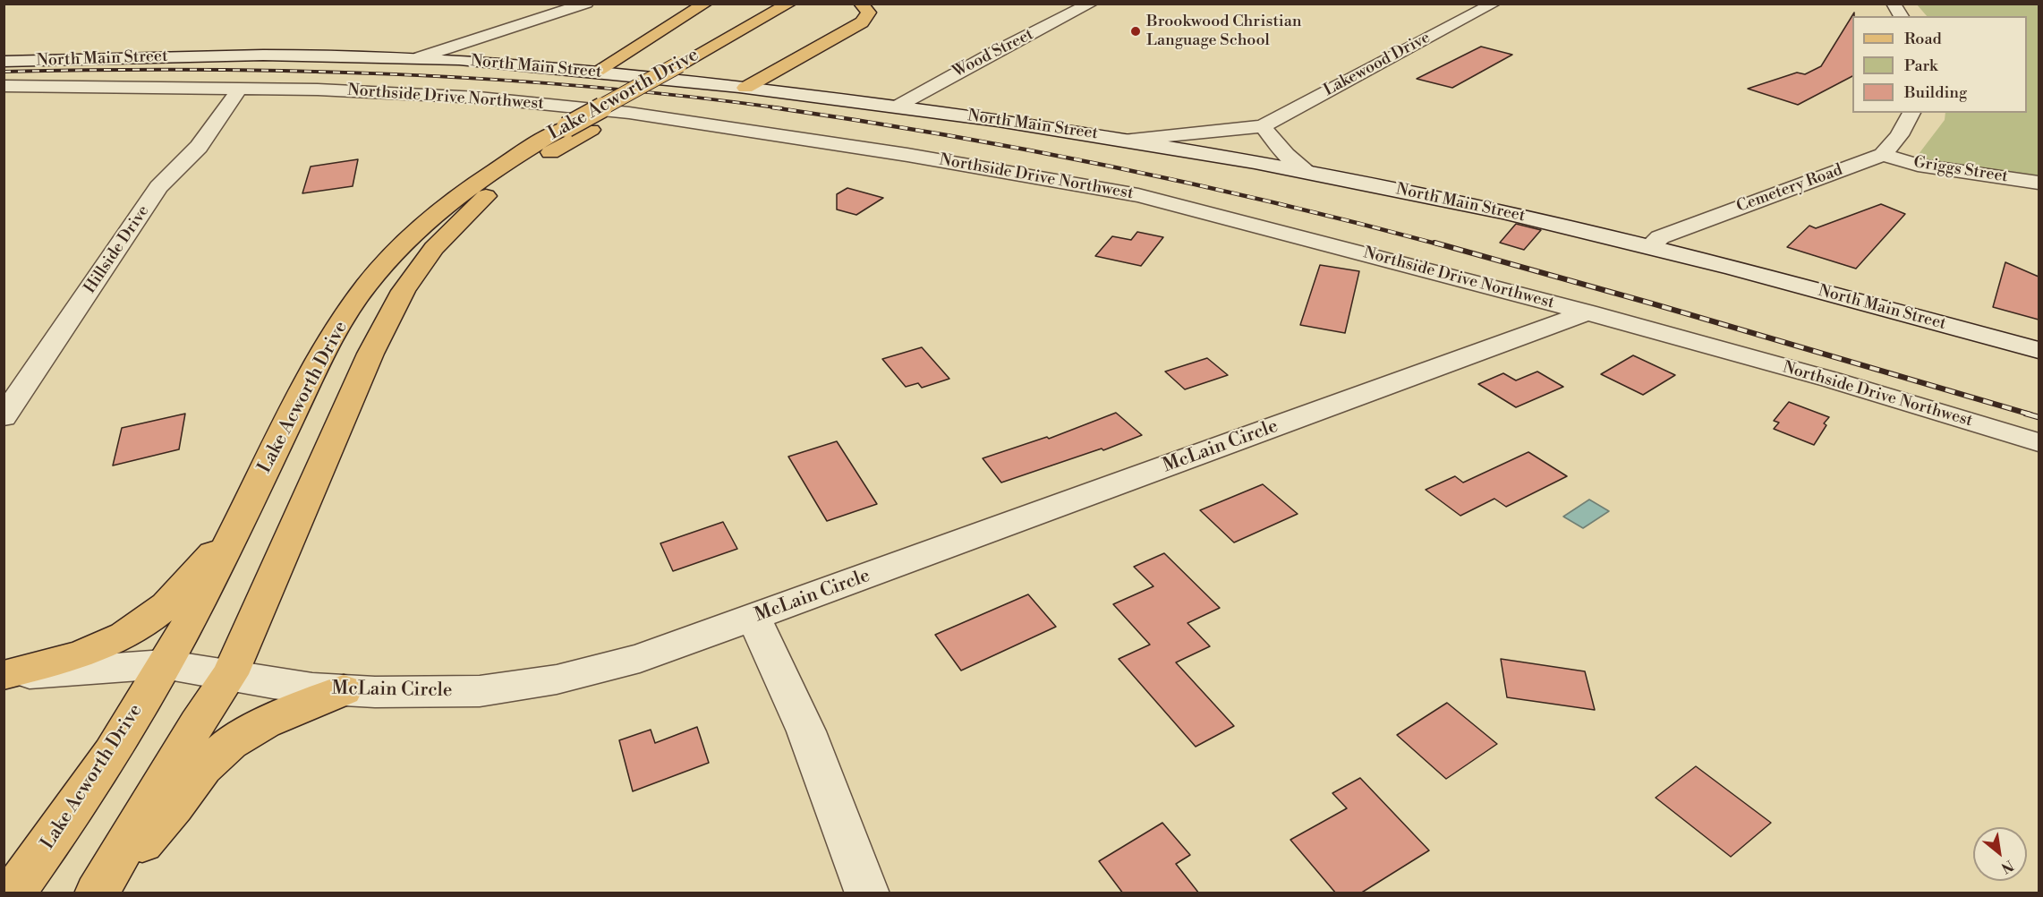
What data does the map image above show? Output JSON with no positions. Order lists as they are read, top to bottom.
{
  "streets": {
    "main road": ["Lake Acworth Drive"],
    "street": [
      "Wood Street",
      "North Main Street",
      "Lakewood Drive",
      "Northside Drive Northwest",
      "Griggs Street",
      "Cemetery Road",
      "Hillside Drive",
      "McLain Circle"
    ]
  },
  "crossings": [
    ["Wood Street", "North Main Street"],
    ["North Main Street", "Lakewood Drive"],
    ["North Main Street", "Cemetery Road"],
    ["Lake Acworth Drive", "McLain Circle"],
    ["Northside Drive Northwest", "Hillside Drive"],
    ["Northside Drive Northwest", "McLain Circle"],
    ["Griggs Street", "Cemetery Road"]
  ],
  "places": ["Brookwood Christian Language School"],
  "legend": ["Road", "Park", "Building"],
  "north": "bottom right"
}
